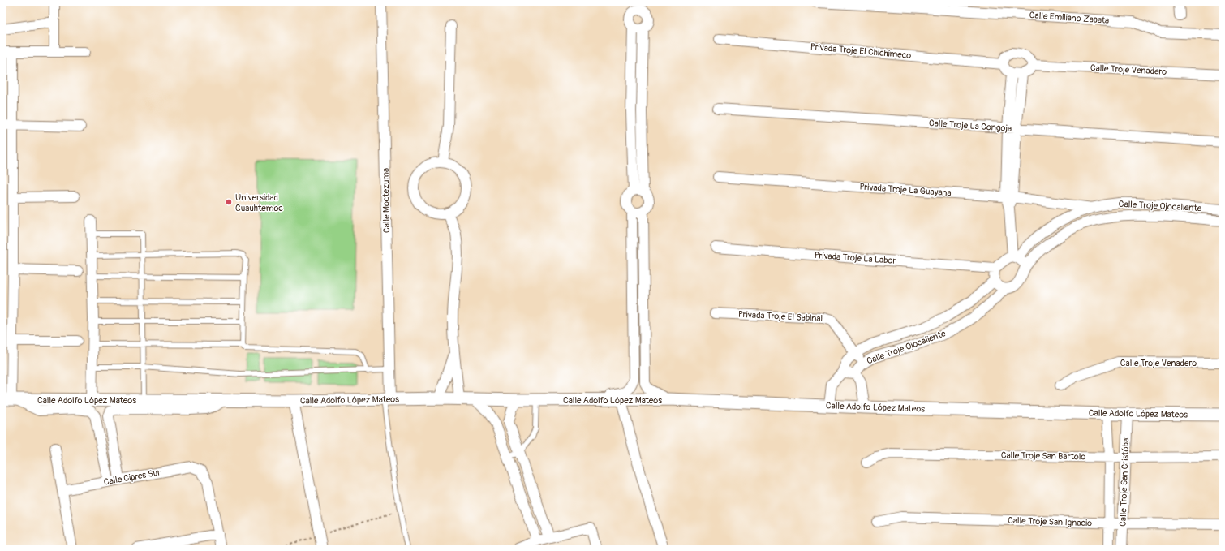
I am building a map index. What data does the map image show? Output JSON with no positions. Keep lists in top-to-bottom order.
{
  "streets": {
    "street": [
      "Calle Emiliano Zapata",
      "Privada Troje El Chichimeco",
      "Calle Troje Venadero",
      "Calle Troje La Congoja",
      "Privada Troje La Guayana",
      "Calle Moctezuma",
      "Calle Troje Ojocaliente",
      "Privada Troje La Labor",
      "Privada Troje El Sabinal",
      "Calle Adolfo López Mateos",
      "Calle Troje San Bartolo",
      "Calle Cipres Sur",
      "Calle Troje San Cristóbal",
      "Calle Troje San Ignacio"
    ]
  },
  "crossings": [
    ["Privada Troje El Chichimeco", "Calle Troje Venadero"],
    ["Privada Troje La Guayana", "Calle Troje Ojocaliente"],
    ["Calle Moctezuma", "Calle Adolfo López Mateos"],
    ["Calle Troje Ojocaliente", "Privada Troje La Labor"],
    ["Calle Troje Ojocaliente", "Privada Troje El Sabinal"],
    ["Calle Troje Ojocaliente", "Calle Adolfo López Mateos"],
    ["Calle Adolfo López Mateos", "Calle Troje San Cristóbal"],
    ["Calle Troje San Bartolo", "Calle Troje San Cristóbal"],
    ["Calle Troje San Cristóbal", "Calle Troje San Ignacio"]
  ],
  "places": ["Universidad Cuauhtemoc"]
}
